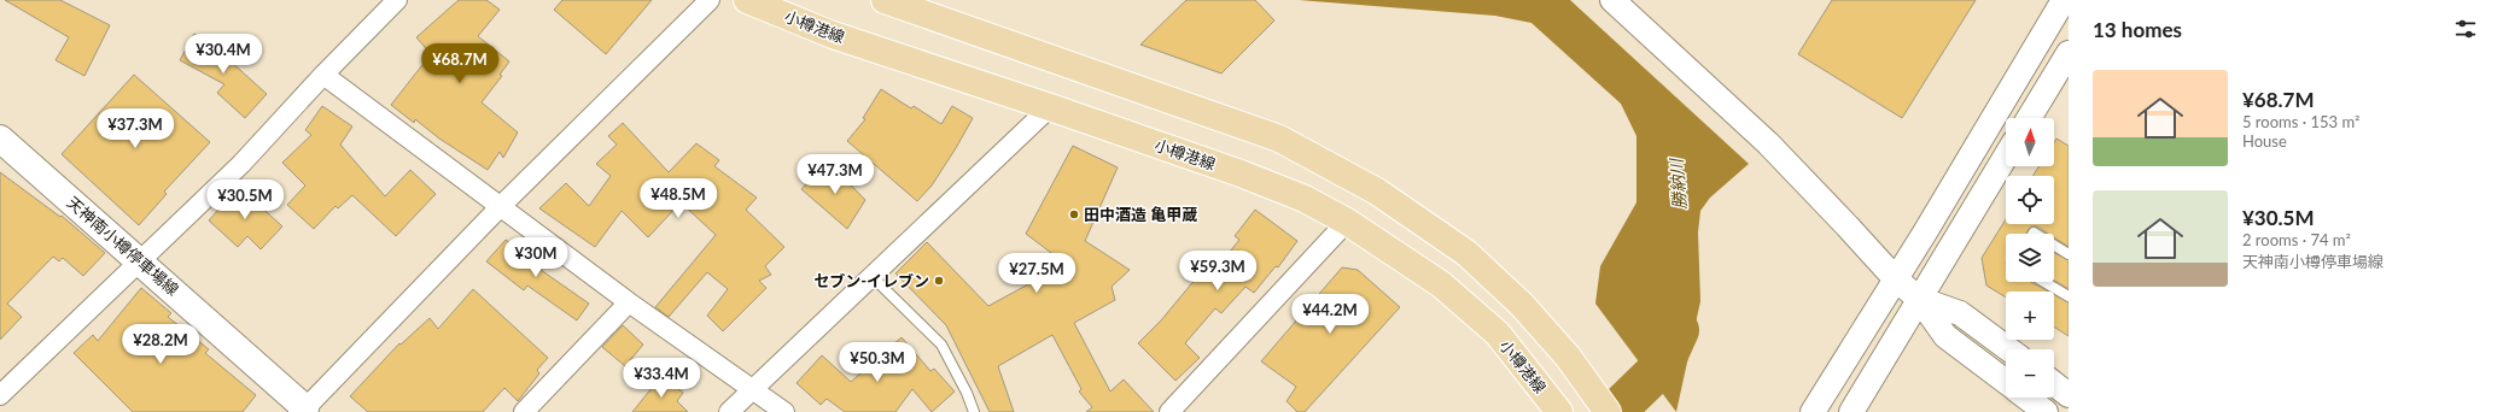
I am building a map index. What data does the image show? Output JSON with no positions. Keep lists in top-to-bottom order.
{
  "streets": {
    "main road": ["小樽港線", "天神南小樽停車場線"]
  },
  "water": ["勝納川"],
  "places": ["田中酒造 亀甲蔵", "セブン-イレブン"],
  "north": "top",
  "page": {
    "heading": "13 homes",
    "price": [
      "¥30.4M",
      "¥68.7M",
      "¥37.3M",
      "¥47.3M",
      "¥48.5M",
      "¥30.5M",
      "¥30M",
      "¥59.3M",
      "¥27.5M",
      "¥44.2M",
      "¥28.2M",
      "¥50.3M",
      "¥33.4M"
    ],
    "list": [
      {
        "name": "¥68.7M",
        "note": "5 rooms · 153 m² · House"
      },
      {
        "name": "¥30.5M",
        "note": "2 rooms · 74 m² · 天神南小樽停車場線"
      }
    ],
    "map_buttons": ["+", "−"]
  }
}
